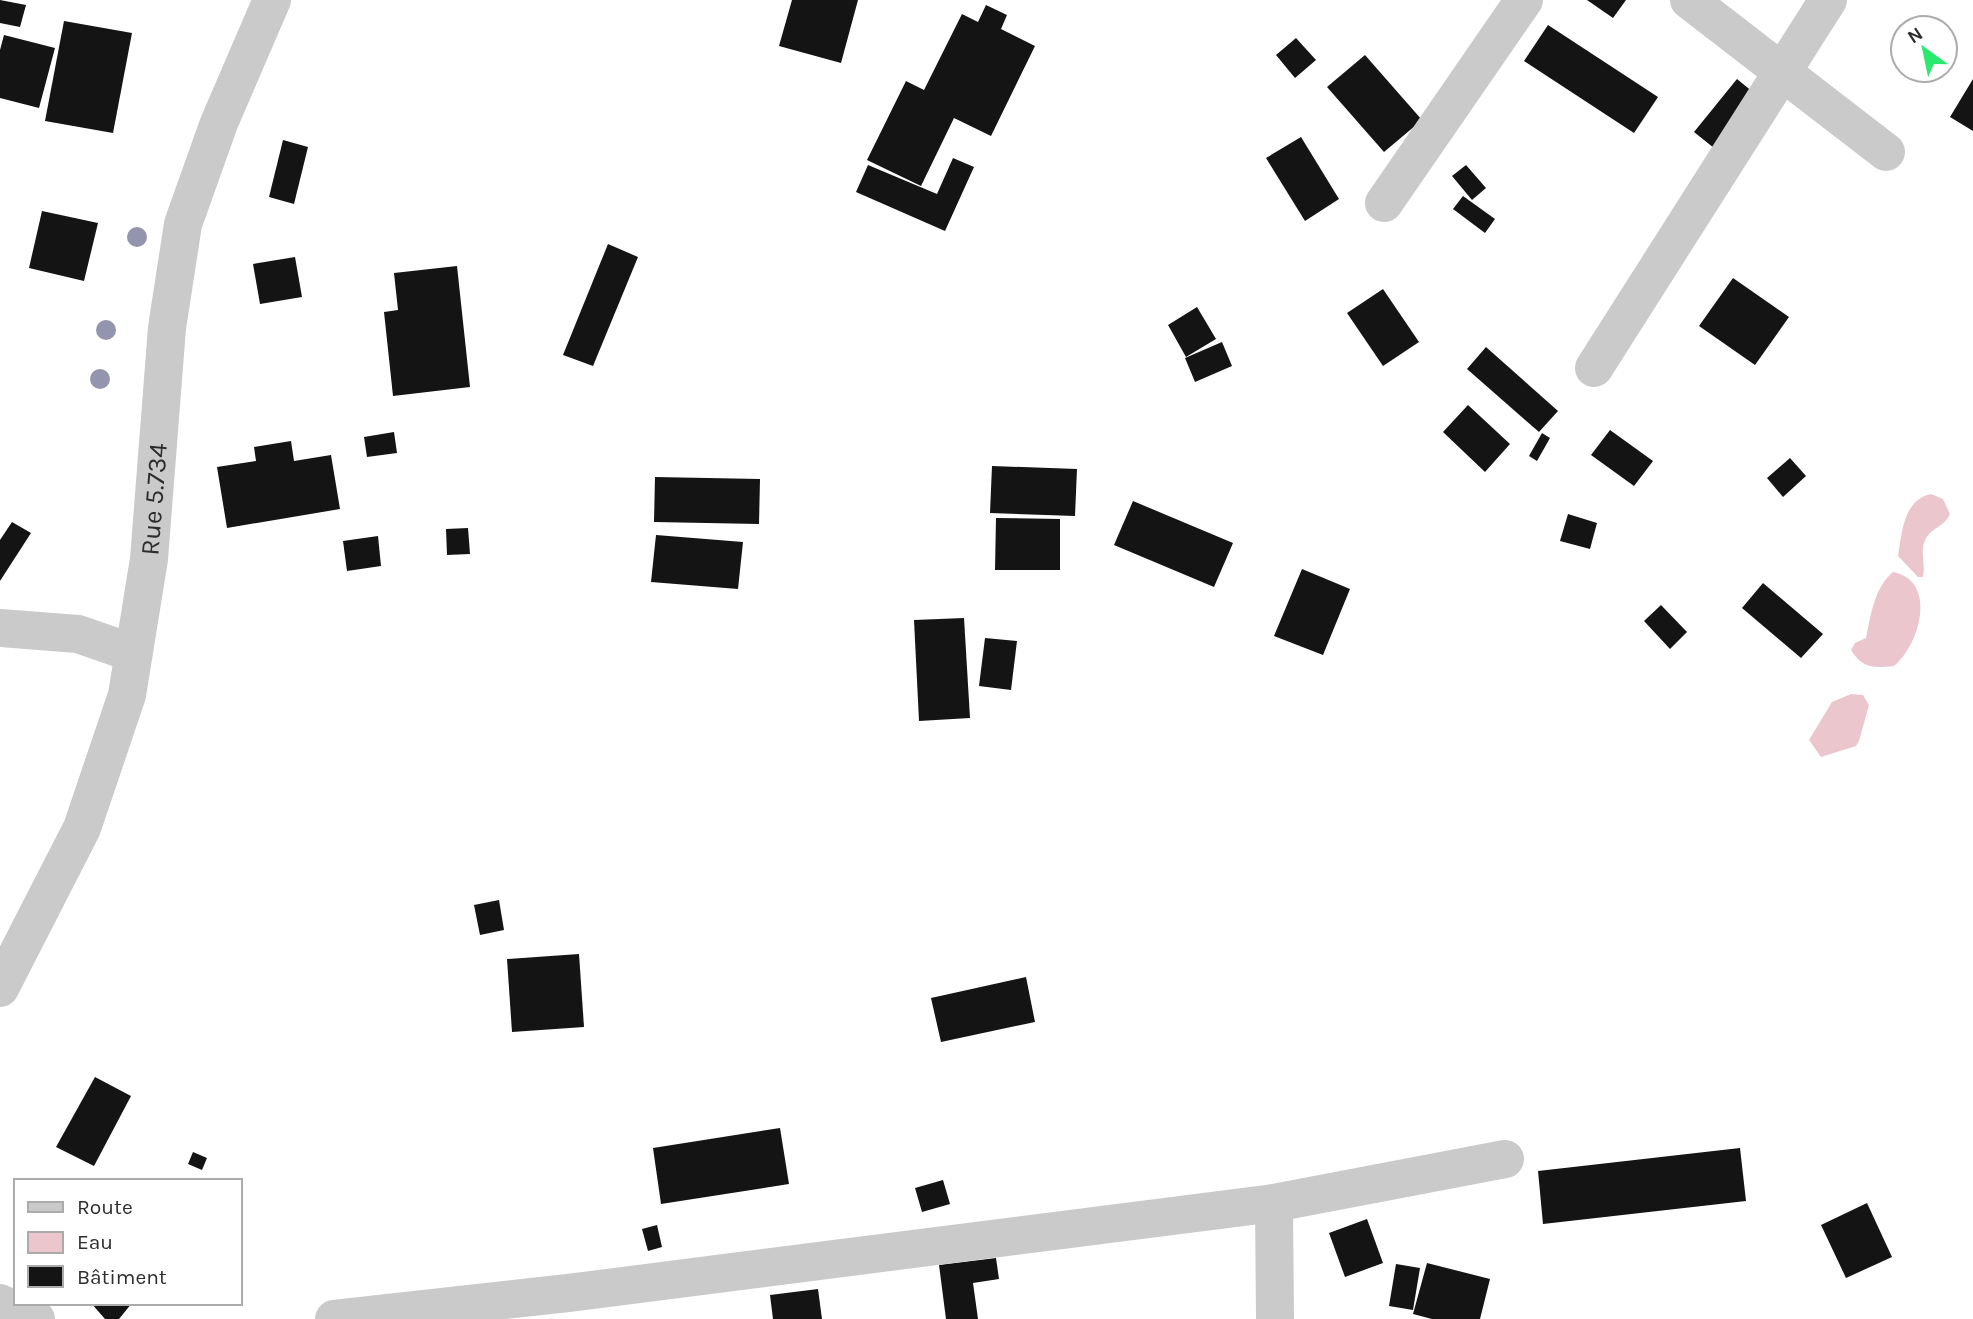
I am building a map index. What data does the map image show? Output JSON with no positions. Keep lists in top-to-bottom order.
{
  "streets": {
    "street": ["Rue 5.734"]
  },
  "legend": ["Route", "Eau", "Bâtiment"],
  "north": "top left"
}
